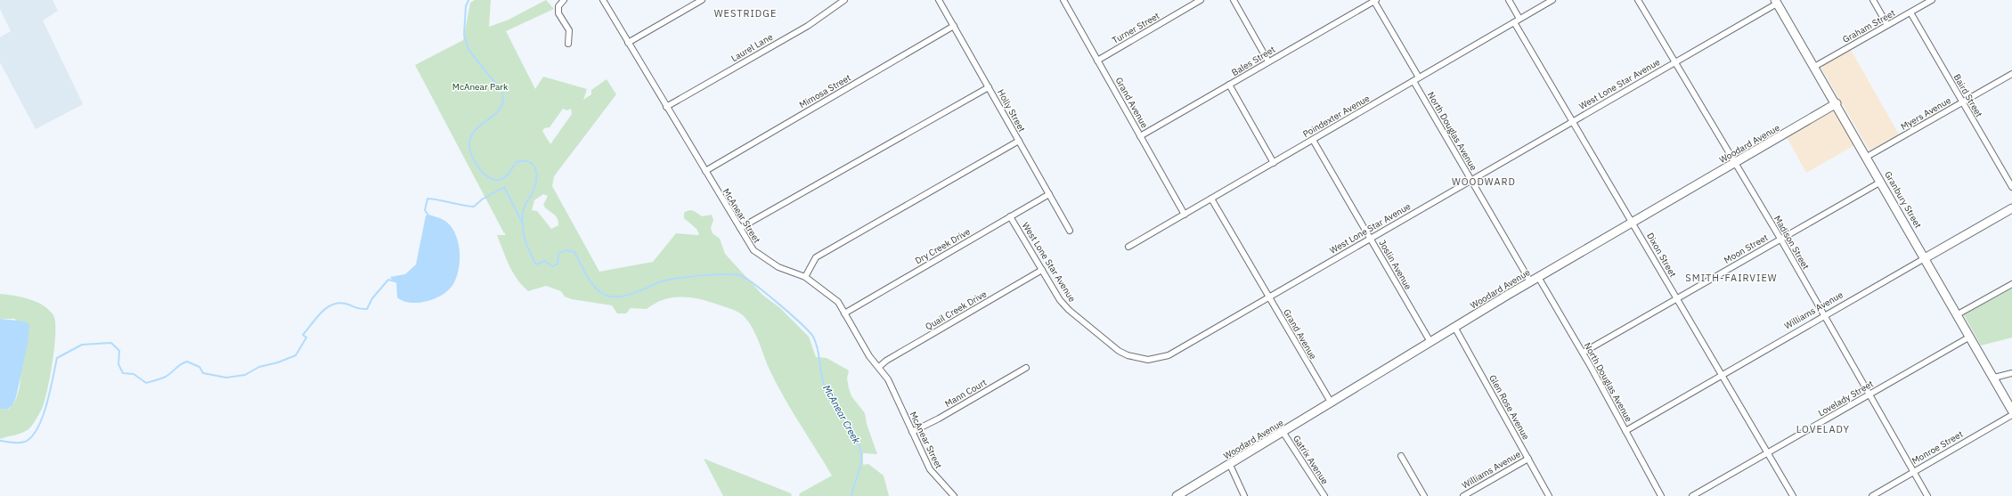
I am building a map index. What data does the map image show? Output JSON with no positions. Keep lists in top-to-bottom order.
{
  "streets": {
    "street": [
      "Graham Street",
      "Turner Street",
      "Laurel Lane",
      "Bales Street",
      "West Lone Star Avenue",
      "Mimosa Street",
      "Baird Street",
      "Grand Avenue",
      "Holly Street",
      "Myers Avenue",
      "Poindexter Avenue",
      "North Douglas Avenue",
      "Woodard Avenue",
      "Granbury Street",
      "McAnear Street",
      "Madison Street",
      "Dry Creek Drive",
      "Moon Street",
      "Dixon Street",
      "Joslin Avenue",
      "Quail Creek Drive",
      "Williams Avenue",
      "Mann Court",
      "Lovelady Street",
      "Glen Rose Avenue",
      "Monroe Street",
      "Gatrix Avenue"
    ]
  },
  "crossings": [
    ["Graham Street", "Baird Street"],
    ["Graham Street", "Granbury Street"],
    ["Turner Street", "Grand Avenue"],
    ["Laurel Lane", "McAnear Street"],
    ["Bales Street", "Grand Avenue"],
    ["West Lone Star Avenue", "Grand Avenue"],
    ["West Lone Star Avenue", "North Douglas Avenue"],
    ["West Lone Star Avenue", "Granbury Street"],
    ["West Lone Star Avenue", "Madison Street"],
    ["West Lone Star Avenue", "Dry Creek Drive"],
    ["West Lone Star Avenue", "Dixon Street"],
    ["West Lone Star Avenue", "Joslin Avenue"],
    ["West Lone Star Avenue", "Quail Creek Drive"],
    ["Mimosa Street", "Holly Street"],
    ["Mimosa Street", "McAnear Street"],
    ["Baird Street", "Myers Avenue"],
    ["Grand Avenue", "Poindexter Avenue"],
    ["Grand Avenue", "Woodard Avenue"],
    ["Holly Street", "Dry Creek Drive"],
    ["Myers Avenue", "Granbury Street"],
    ["Poindexter Avenue", "North Douglas Avenue"],
    ["Poindexter Avenue", "Dixon Street"],
    ["Poindexter Avenue", "Joslin Avenue"],
    ["North Douglas Avenue", "Woodard Avenue"],
    ["North Douglas Avenue", "Moon Street"],
    ["North Douglas Avenue", "Williams Avenue"],
    ["Woodard Avenue", "Granbury Street"],
    ["Woodard Avenue", "Madison Street"],
    ["Woodard Avenue", "Dixon Street"],
    ["Woodard Avenue", "Joslin Avenue"],
    ["Woodard Avenue", "Glen Rose Avenue"],
    ["Woodard Avenue", "Gatrix Avenue"],
    ["Granbury Street", "Moon Street"],
    ["Granbury Street", "Williams Avenue"],
    ["Granbury Street", "Lovelady Street"],
    ["McAnear Street", "Dry Creek Drive"],
    ["McAnear Street", "Quail Creek Drive"],
    ["McAnear Street", "Mann Court"],
    ["Madison Street", "Moon Street"],
    ["Madison Street", "Williams Avenue"],
    ["Madison Street", "Lovelady Street"],
    ["Madison Street", "Monroe Street"],
    ["Moon Street", "Dixon Street"],
    ["Dixon Street", "Williams Avenue"],
    ["Dixon Street", "Lovelady Street"],
    ["Williams Avenue", "Glen Rose Avenue"]
  ],
  "districts": [
    "WESTRIDGE",
    "WOODWARD",
    "SMITH-FAIRVIEW",
    "LOVELADY"
  ],
  "water": ["McAnear Creek"],
  "parks": ["McAnear Park"]
}
